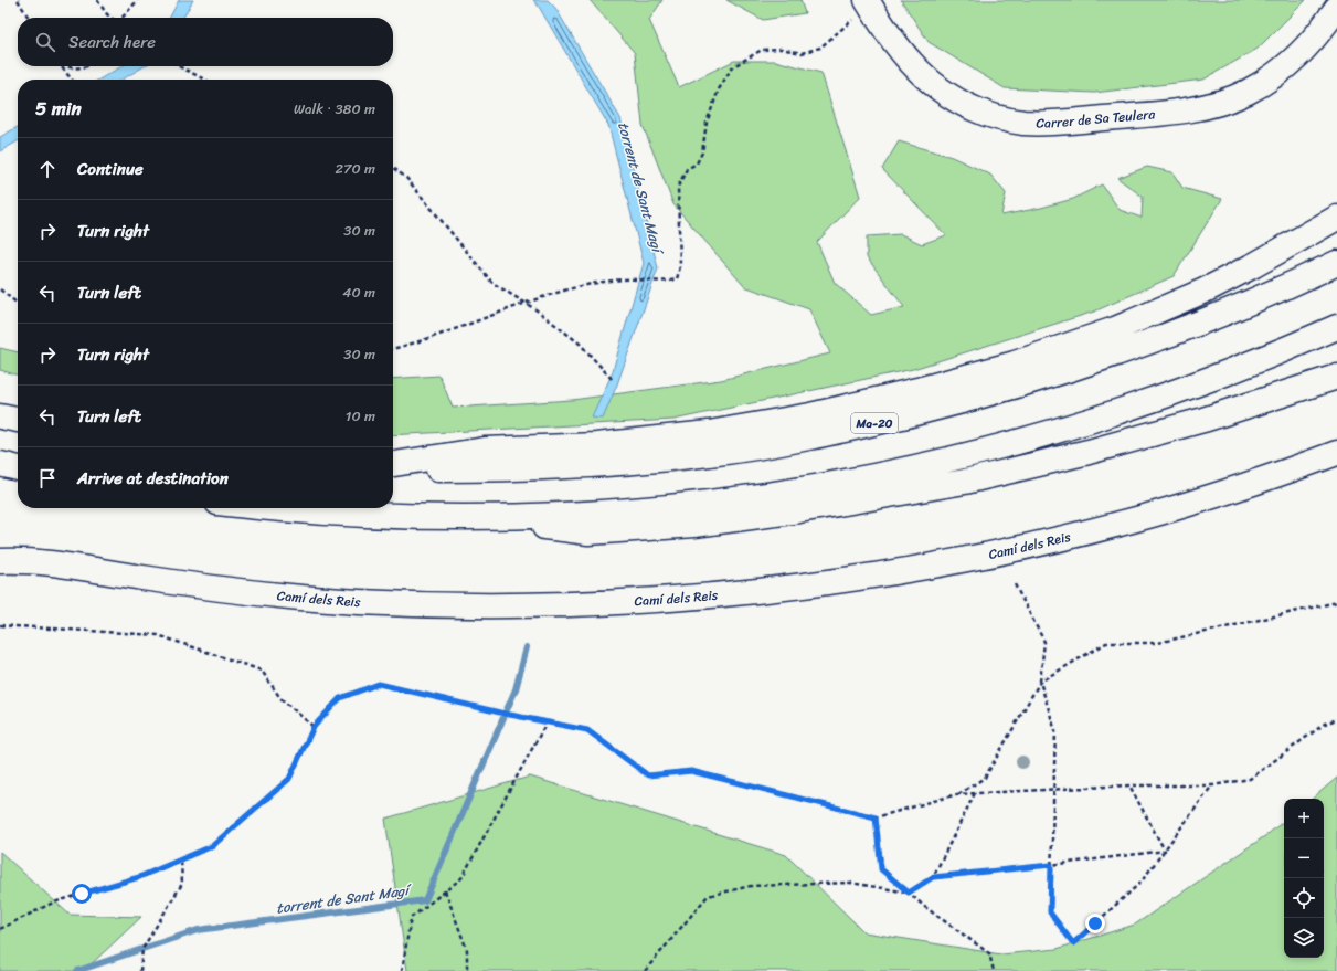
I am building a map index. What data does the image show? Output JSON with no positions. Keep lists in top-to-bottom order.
{
  "streets": {
    "main road": ["Carrer de Sa Teulera", "Ma-20", "Camí dels Reis"]
  },
  "water": ["torrent de Sant Magí"],
  "page": {
    "search": "Search here",
    "heading": ["5 min", "Walk · 380 m"],
    "list": [
      ["Continue", "270 m"],
      ["Turn right", "30 m"],
      ["Turn left", "40 m"],
      ["Turn right", "30 m"],
      ["Turn left", "10 m"],
      "Arrive at destination"
    ],
    "map_buttons": ["+", "−"]
  }
}
